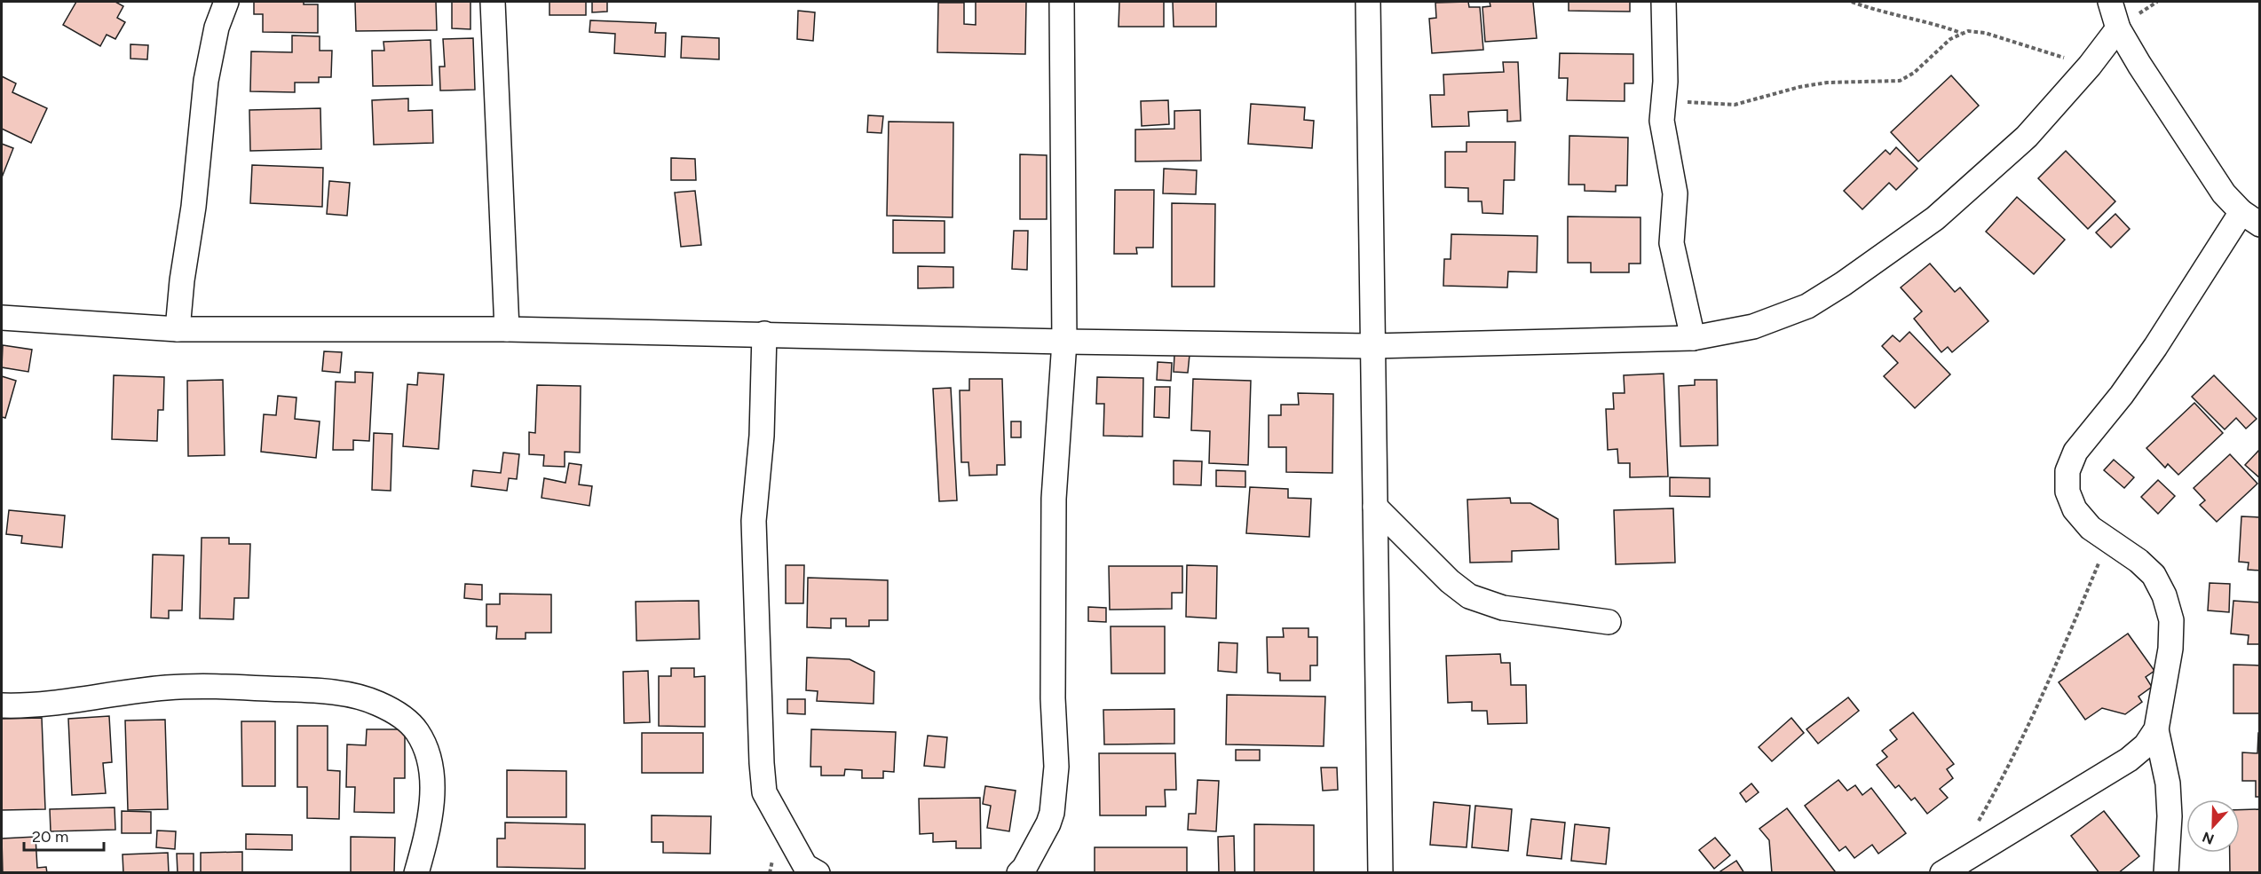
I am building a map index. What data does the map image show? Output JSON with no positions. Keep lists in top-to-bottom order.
{
  "scale_bar": "20 m",
  "north": "bottom"
}
